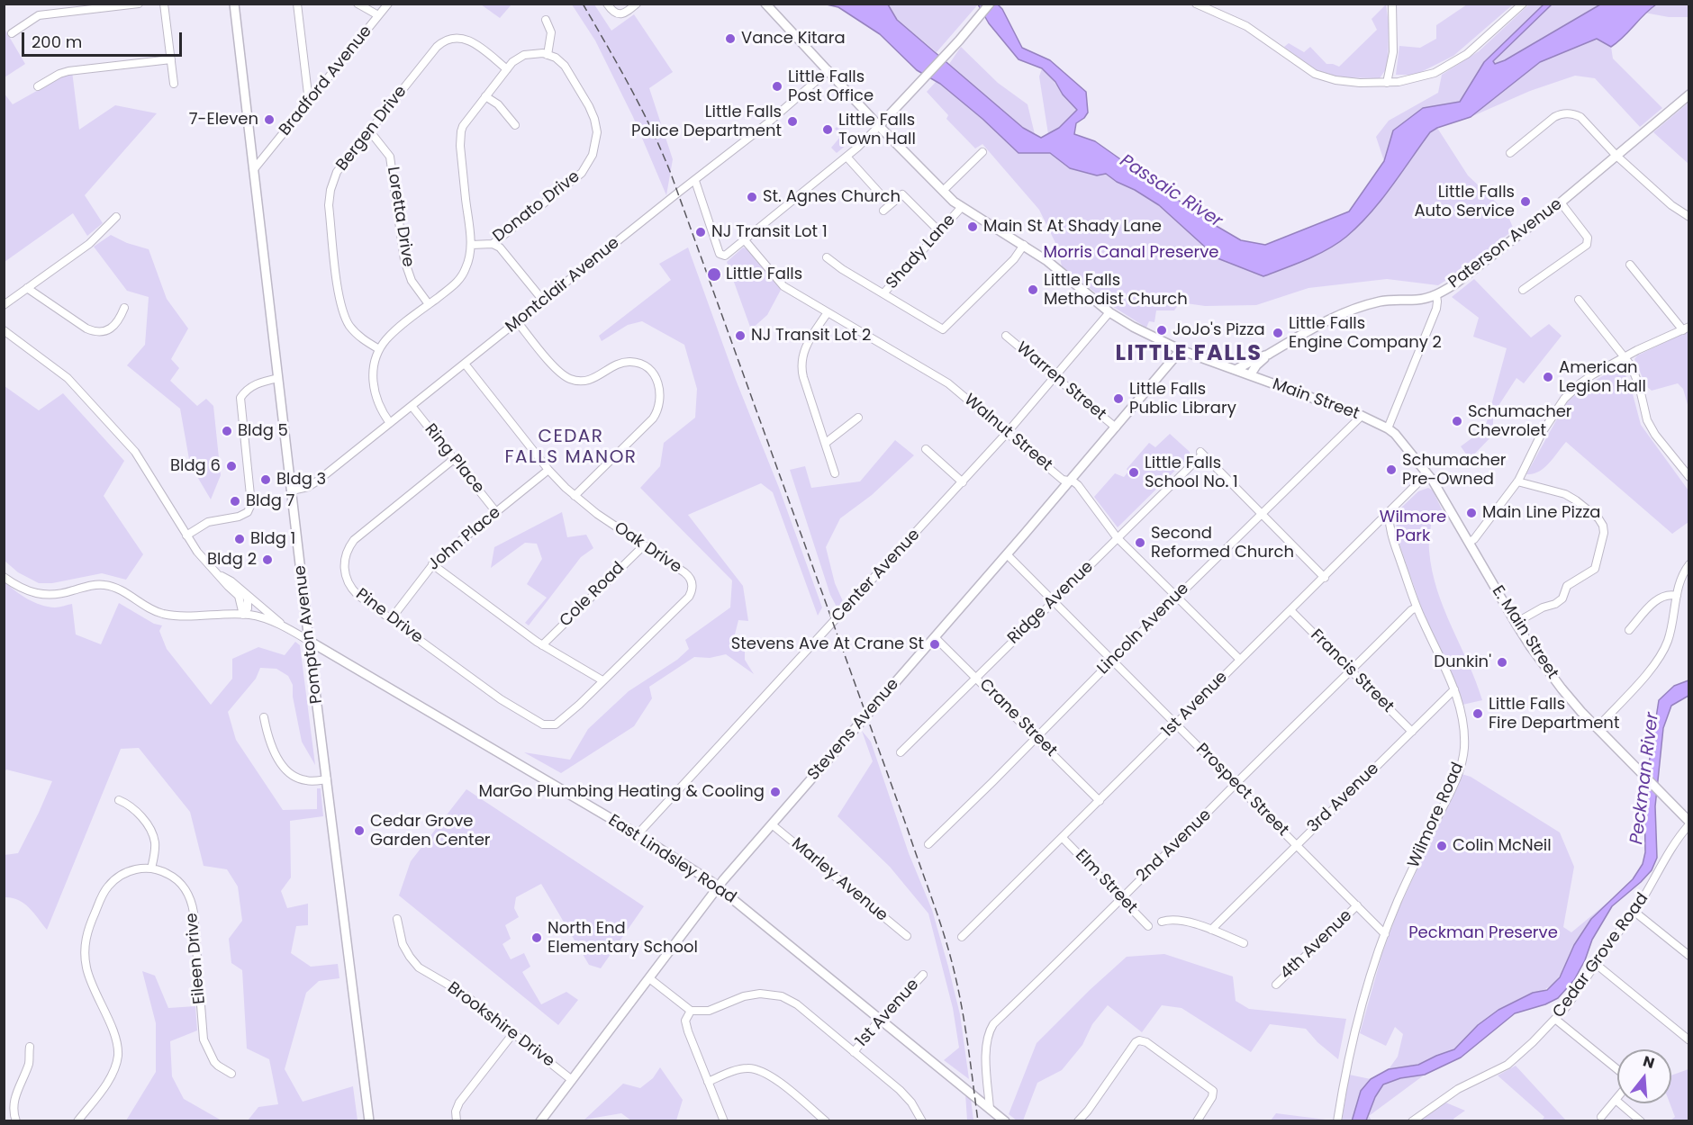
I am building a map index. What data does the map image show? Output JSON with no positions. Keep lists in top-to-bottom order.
{
  "streets": {
    "main road": [
      "Paterson Avenue",
      "Main Street",
      "E. Main Street",
      "Pompton Avenue",
      "Stevens Avenue",
      "East Lindsley Road"
    ],
    "street": [
      "Bradford Avenue",
      "Bergen Drive",
      "Donato Drive",
      "Loretta Drive",
      "Shady Lane",
      "Montclair Avenue",
      "Warren Street",
      "Walnut Street",
      "Ring Place",
      "John Place",
      "Oak Drive",
      "Center Avenue",
      "Cole Road",
      "Ridge Avenue",
      "Pine Drive",
      "Lincoln Avenue",
      "Francis Street",
      "1st Avenue",
      "Crane Street",
      "Prospect Street",
      "3rd Avenue",
      "Wilmore Road",
      "2nd Avenue",
      "Marley Avenue",
      "Elm Street",
      "4th Avenue",
      "Cedar Grove Road",
      "Eileen Drive",
      "Brookshire Drive"
    ]
  },
  "crossings": [
    ["Bradford Avenue", "Pompton Avenue"],
    ["Bergen Drive", "Donato Drive"],
    ["Bergen Drive", "Loretta Drive"],
    ["Donato Drive", "Loretta Drive"],
    ["Paterson Avenue", "Main Street"],
    ["Shady Lane", "Main Street"],
    ["Montclair Avenue", "Main Street"],
    ["Montclair Avenue", "Ring Place"],
    ["Montclair Avenue", "Oak Drive"],
    ["Montclair Avenue", "Pompton Avenue"],
    ["Warren Street", "Center Avenue"],
    ["Warren Street", "Stevens Avenue"],
    ["Main Street", "Center Avenue"],
    ["Main Street", "Lincoln Avenue"],
    ["Main Street", "E. Main Street"],
    ["Main Street", "1st Avenue"],
    ["Main Street", "Stevens Avenue"],
    ["Walnut Street", "Center Avenue"],
    ["Walnut Street", "Ridge Avenue"],
    ["Walnut Street", "Lincoln Avenue"],
    ["Walnut Street", "1st Avenue"],
    ["Walnut Street", "Stevens Avenue"],
    ["Ring Place", "John Place"],
    ["Ring Place", "Pine Drive"],
    ["John Place", "Oak Drive"],
    ["John Place", "Pine Drive"],
    ["Oak Drive", "Cole Road"],
    ["Oak Drive", "Pine Drive"],
    ["Center Avenue", "East Lindsley Road"],
    ["Ridge Avenue", "Lincoln Avenue"],
    ["Ridge Avenue", "Crane Street"],
    ["Ridge Avenue", "Prospect Street"],
    ["Lincoln Avenue", "Crane Street"],
    ["Lincoln Avenue", "Prospect Street"],
    ["E. Main Street", "1st Avenue"],
    ["E. Main Street", "Cedar Grove Road"],
    ["Pompton Avenue", "East Lindsley Road"],
    ["Francis Street", "1st Avenue"],
    ["Francis Street", "3rd Avenue"],
    ["Francis Street", "2nd Avenue"],
    ["1st Avenue", "Crane Street"],
    ["1st Avenue", "Prospect Street"],
    ["1st Avenue", "Wilmore Road"],
    ["1st Avenue", "East Lindsley Road"],
    ["1st Avenue", "Elm Street"],
    ["Crane Street", "Stevens Avenue"],
    ["Stevens Avenue", "Prospect Street"],
    ["Stevens Avenue", "East Lindsley Road"],
    ["Stevens Avenue", "Marley Avenue"],
    ["Stevens Avenue", "Brookshire Drive"],
    ["Prospect Street", "3rd Avenue"],
    ["Prospect Street", "Wilmore Road"],
    ["Prospect Street", "2nd Avenue"],
    ["Prospect Street", "4th Avenue"],
    ["3rd Avenue", "Wilmore Road"],
    ["Wilmore Road", "2nd Avenue"],
    ["2nd Avenue", "East Lindsley Road"],
    ["2nd Avenue", "Elm Street"]
  ],
  "districts": ["LITTLE FALLS", "CEDAR FALLS MANOR"],
  "water": ["Passaic River", "Peckman River"],
  "parks": ["Morris Canal Preserve", "Wilmore Park", "Peckman Preserve"],
  "places": [
    "Vance Kitara",
    "Little Falls Post Office",
    "7-Eleven",
    "Little Falls Police Department",
    "Little Falls Town Hall",
    "St. Agnes Church",
    "Little Falls Auto Service",
    "Main St At Shady Lane",
    "NJ Transit Lot 1",
    "Little Falls",
    "Little Falls Methodist Church",
    "JoJo's Pizza",
    "Little Falls Engine Company 2",
    "NJ Transit Lot 2",
    "American Legion Hall",
    "Little Falls Public Library",
    "Schumacher Chevrolet",
    "Bldg 5",
    "Bldg 6",
    "Schumacher Pre-Owned",
    "Little Falls School No. 1",
    "Bldg 3",
    "Bldg 7",
    "Main Line Pizza",
    "Bldg 1",
    "Second Reformed Church",
    "Bldg 2",
    "Stevens Ave At Crane St",
    "Dunkin'",
    "Little Falls Fire Department",
    "MarGo Plumbing Heating & Cooling",
    "Cedar Grove Garden Center",
    "Colin McNeil",
    "North End Elementary School"
  ],
  "scale_bar": "200 m",
  "north": "top"
}
